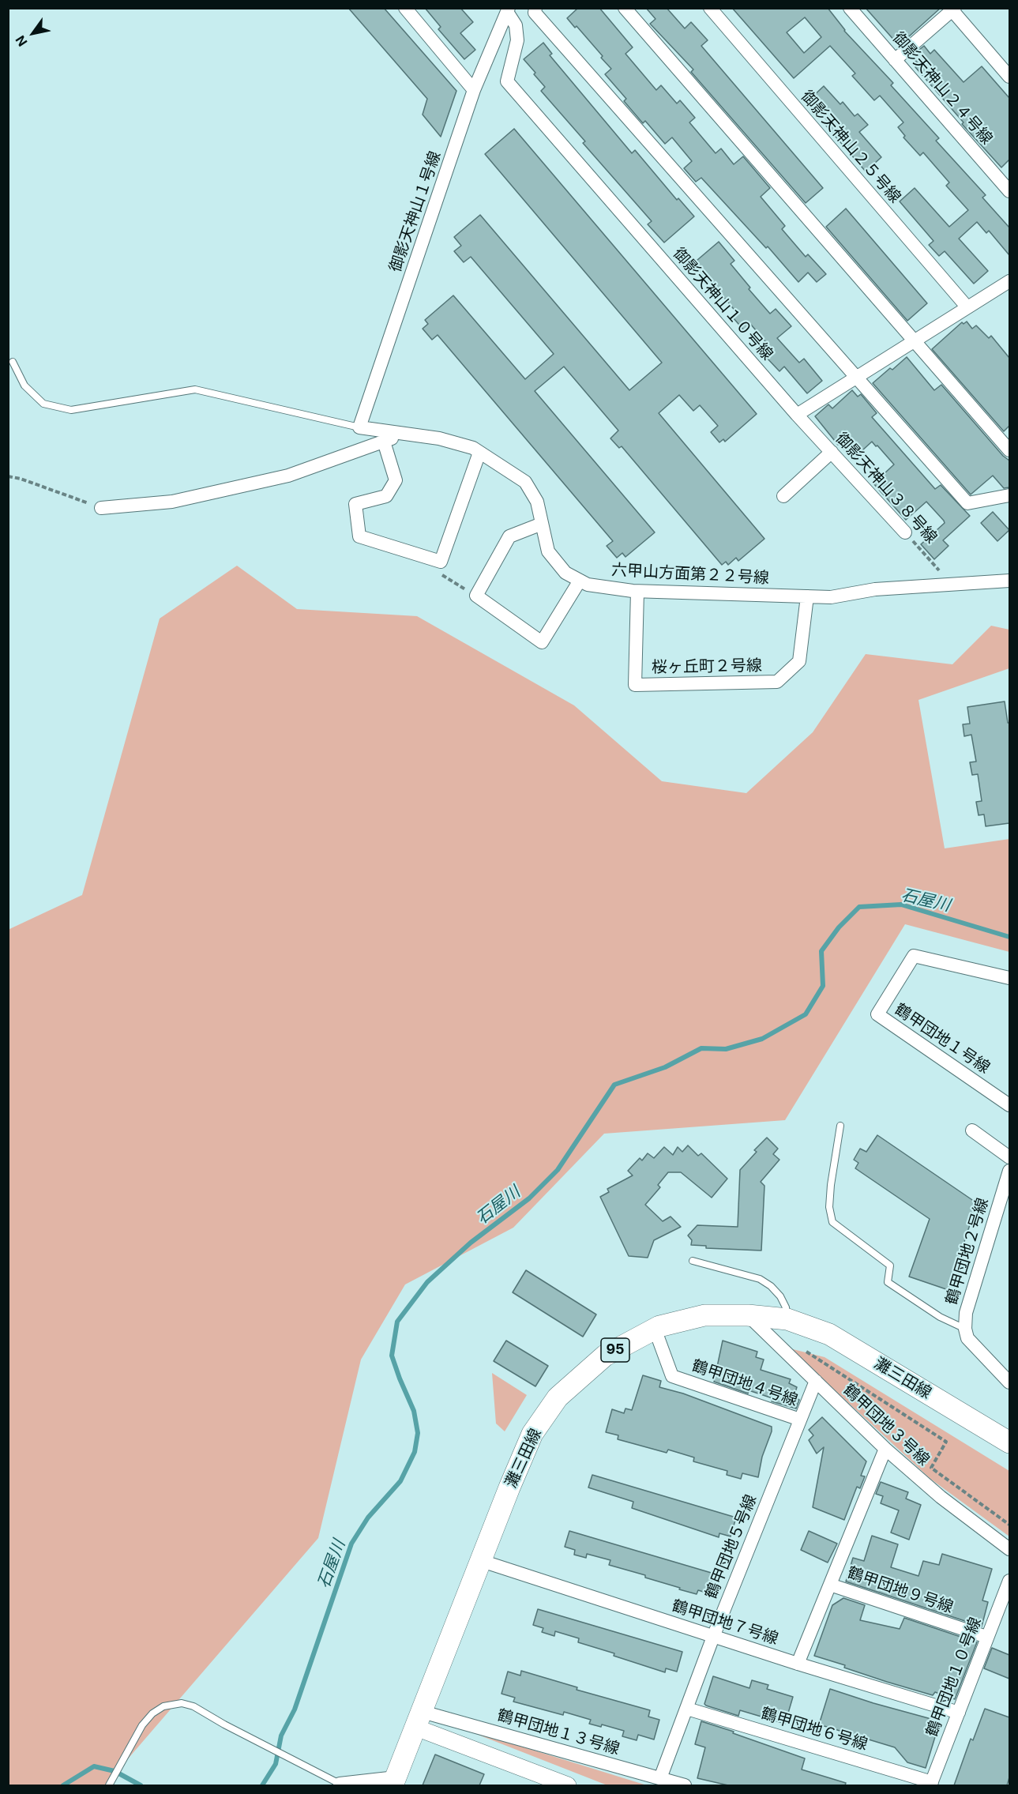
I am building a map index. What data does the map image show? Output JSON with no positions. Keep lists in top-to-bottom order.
{
  "streets": {
    "main road": ["95", "灘三田線"],
    "street": [
      "御影天神山２４号線",
      "御影天神山２５号線",
      "御影天神山１号線",
      "御影天神山１０号線",
      "御影天神山３８号線",
      "六甲山方面第２２号線",
      "桜ヶ丘町２号線",
      "鶴甲団地１号線",
      "鶴甲団地２号線",
      "鶴甲団地４号線",
      "鶴甲団地３号線",
      "鶴甲団地５号線",
      "鶴甲団地９号線",
      "鶴甲団地７号線",
      "鶴甲団地１０号線",
      "鶴甲団地６号線",
      "鶴甲団地１３号線"
    ]
  },
  "crossings": [
    ["御影天神山１号線", "御影天神山１０号線"],
    ["御影天神山１号線", "六甲山方面第２２号線"],
    ["御影天神山１０号線", "御影天神山３８号線"],
    ["御影天神山３８号線", "六甲山方面第２２号線"],
    ["六甲山方面第２２号線", "桜ヶ丘町２号線"],
    ["灘三田線", "鶴甲団地４号線"],
    ["灘三田線", "鶴甲団地３号線"],
    ["灘三田線", "鶴甲団地７号線"],
    ["灘三田線", "鶴甲団地１３号線"],
    ["鶴甲団地４号線", "鶴甲団地５号線"],
    ["鶴甲団地３号線", "鶴甲団地５号線"],
    ["鶴甲団地５号線", "鶴甲団地７号線"],
    ["鶴甲団地５号線", "鶴甲団地６号線"],
    ["鶴甲団地５号線", "鶴甲団地１３号線"],
    ["鶴甲団地９号線", "鶴甲団地１０号線"],
    ["鶴甲団地７号線", "鶴甲団地１０号線"],
    ["鶴甲団地１０号線", "鶴甲団地６号線"]
  ],
  "water": ["石屋川"],
  "north": "bottom left"
}
